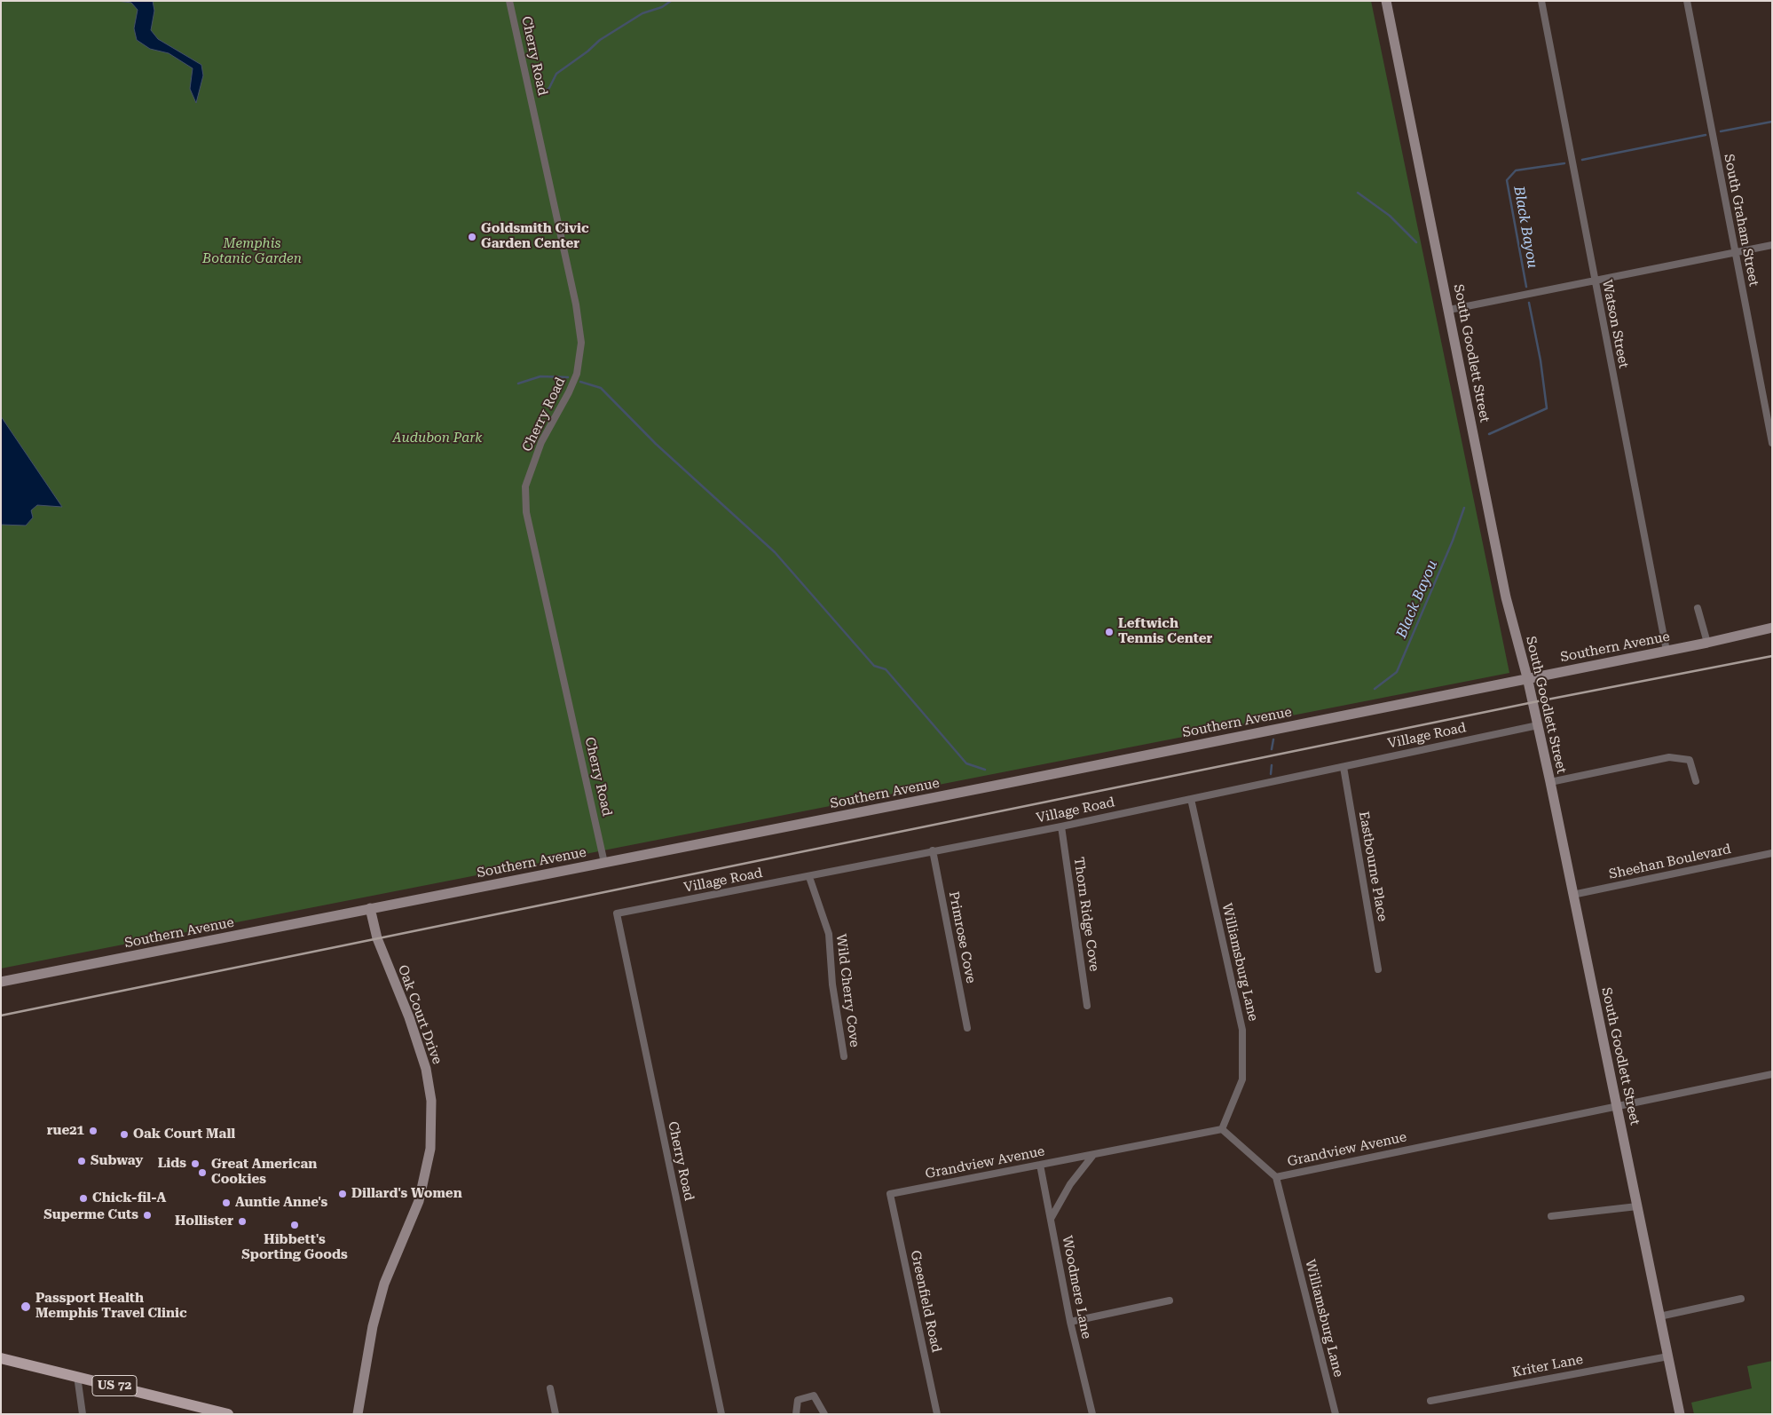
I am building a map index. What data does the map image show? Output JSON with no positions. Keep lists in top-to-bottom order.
{
  "streets": {
    "main road": ["US 72"],
    "street": [
      "Cherry Road",
      "South Graham Street",
      "Watson Street",
      "South Goodlett Street",
      "Southern Avenue",
      "Village Road",
      "Sheehan Boulevard",
      "Eastbourne Place",
      "Thorn Ridge Cove",
      "Primrose Cove",
      "Williamsburg Lane",
      "Wild Cherry Cove",
      "Oak Court Drive",
      "Grandview Avenue",
      "Woodmere Lane",
      "Greenfield Road",
      "Kriter Lane"
    ]
  },
  "crossings": [
    ["Cherry Road", "Southern Avenue"],
    ["Cherry Road", "Village Road"],
    ["Watson Street", "Southern Avenue"],
    ["South Goodlett Street", "Southern Avenue"],
    ["South Goodlett Street", "Village Road"],
    ["South Goodlett Street", "Sheehan Boulevard"],
    ["South Goodlett Street", "Grandview Avenue"],
    ["South Goodlett Street", "Kriter Lane"],
    ["Southern Avenue", "Oak Court Drive"],
    ["Village Road", "Eastbourne Place"],
    ["Village Road", "Thorn Ridge Cove"],
    ["Village Road", "Primrose Cove"],
    ["Village Road", "Williamsburg Lane"],
    ["Village Road", "Wild Cherry Cove"],
    ["Williamsburg Lane", "Grandview Avenue"],
    ["Grandview Avenue", "Woodmere Lane"],
    ["Grandview Avenue", "Greenfield Road"]
  ],
  "water": ["Black Bayou"],
  "parks": ["Memphis Botanic Garden", "Audubon Park"],
  "places": [
    "Goldsmith Civic Garden Center",
    "Leftwich Tennis Center",
    "rue21",
    "Oak Court Mall",
    "Subway",
    "Lids",
    "Great American Cookies",
    "Dillard's Women",
    "Chick-fil-A",
    "Auntie Anne's",
    "Superme Cuts",
    "Hollister",
    "Hibbett's Sporting Goods",
    "Passport Health Memphis Travel Clinic"
  ]
}
